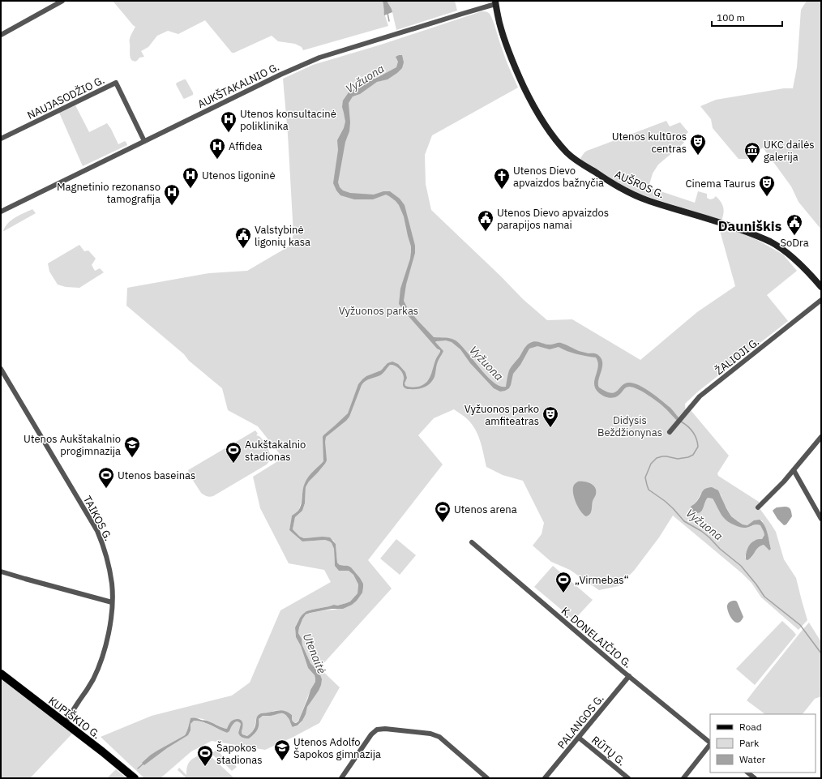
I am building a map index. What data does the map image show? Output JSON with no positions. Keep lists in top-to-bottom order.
{
  "streets": {
    "main road": ["KUPIŠKIO G."],
    "street": [
      "AUKŠTAKALNIO G.",
      "NAUJASODŽIO G.",
      "AUŠROS G.",
      "ŽALIOJI G.",
      "TAIKOS G.",
      "K. DONELAIČIO G.",
      "PALANGOS G.",
      "RŪTŲ G."
    ]
  },
  "crossings": [
    ["AUKŠTAKALNIO G.", "NAUJASODŽIO G."],
    ["AUKŠTAKALNIO G.", "AUŠROS G."],
    ["TAIKOS G.", "KUPIŠKIO G."],
    ["K. DONELAIČIO G.", "PALANGOS G."],
    ["PALANGOS G.", "RŪTŲ G."]
  ],
  "districts": ["Dauniškis"],
  "water": ["Vyžuona", "Utenaitė"],
  "parks": ["Vyžuonos parkas", "Didysis Beždžionynas"],
  "places": {
    "hospital": [
      "Utenos konsultacinė poliklinika",
      "Affidea",
      "Utenos ligoninė",
      "Magnetinio rezonanso tamografija"
    ],
    "theatre": ["Utenos kultūros centras", "Cinema Taurus", "Vyžuonos parko amfiteatras"],
    "museum": ["UKC dailės galerija"],
    "church": ["Utenos Dievo apvaizdos bažnyčia"],
    "public building": ["Utenos Dievo apvaizdos parapijos namai", "SoDra", "Valstybinė ligonių kasa"],
    "school or university": ["Utenos Aukštakalnio progimnazija", "Utenos Adolfo Šapokos gimnazija"],
    "sports": [
      "Aukštakalnio stadionas",
      "Utenos baseinas",
      "Utenos arena",
      "„Virmebas“",
      "Šapokos stadionas"
    ]
  },
  "legend": ["Road", "Park", "Water"],
  "scale_bar": "100 m"
}
